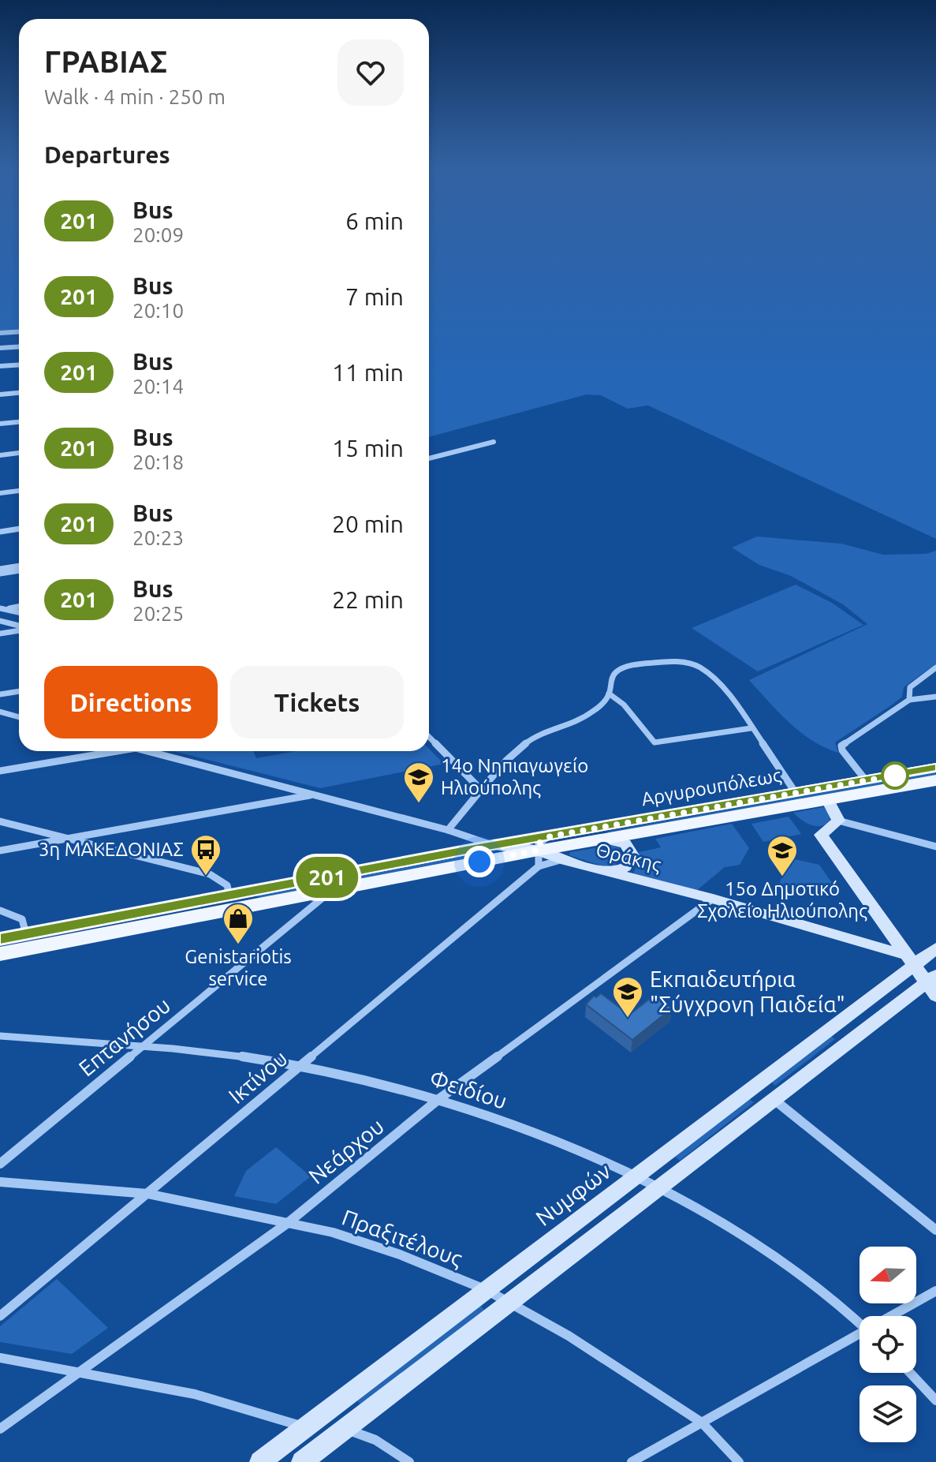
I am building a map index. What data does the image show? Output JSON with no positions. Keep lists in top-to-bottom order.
{
  "streets": {
    "main road": ["Αργυρουπόλεως"],
    "street": [
      "Θράκης",
      "Επτανήσου",
      "Ικτίνου",
      "Φειδίου",
      "Νεάρχου",
      "Νυμφών",
      "Πραξιτέλους"
    ]
  },
  "crossings": [
    ["Αργυρουπόλεως", "Θράκης"],
    ["Αργυρουπόλεως", "Επτανήσου"],
    ["Αργυρουπόλεως", "Ικτίνου"],
    ["Θράκης", "Ικτίνου"],
    ["Θράκης", "Νεάρχου"],
    ["Θράκης", "Νυμφών"],
    ["Επτανήσου", "Φειδίου"],
    ["Ικτίνου", "Φειδίου"],
    ["Ικτίνου", "Πραξιτέλους"],
    ["Φειδίου", "Νεάρχου"],
    ["Φειδίου", "Νυμφών"],
    ["Νεάρχου", "Πραξιτέλους"],
    ["Νυμφών", "Πραξιτέλους"]
  ],
  "places": {
    "school or university": ["14ο Νηπιαγωγείο Ηλιούπολης", "15ο Δημοτικό Σχολείο Ηλιούπολης", "Εκπαιδευτήρια \"Σύγχρονη Παιδεία\""],
    "bus stop": ["3η ΜΑΚΕΔΟΝΙΑΣ"],
    "shop": ["Genistariotis service"]
  },
  "lines": ["bus line 201"],
  "north": "left",
  "page": {
    "on_map": "201",
    "heading": [
      ["ΓΡΑΒΙΑΣ", "Walk · 4 min · 250 m"],
      "Departures"
    ],
    "list": [
      {
        "mark": "201",
        "name": "Bus",
        "note": "20:09",
        "value": "6 min"
      },
      {
        "mark": "201",
        "name": "Bus",
        "note": "20:10",
        "value": "7 min"
      },
      {
        "mark": "201",
        "name": "Bus",
        "note": "20:14",
        "value": "11 min"
      },
      {
        "mark": "201",
        "name": "Bus",
        "note": "20:18",
        "value": "15 min"
      },
      {
        "mark": "201",
        "name": "Bus",
        "note": "20:23",
        "value": "20 min"
      },
      {
        "mark": "201",
        "name": "Bus",
        "note": "20:25",
        "value": "22 min"
      }
    ],
    "buttons": ["Directions", "Tickets"]
  }
}
